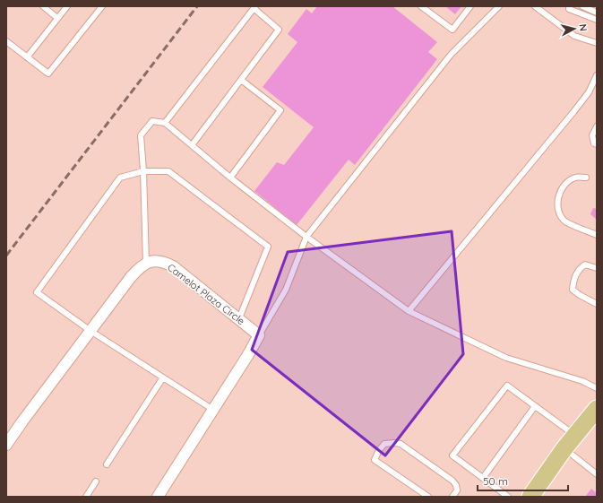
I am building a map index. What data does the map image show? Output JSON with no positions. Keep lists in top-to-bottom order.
{
  "streets": {
    "street": ["Camelot Plaza Circle"]
  },
  "scale_bar": "50 m",
  "north": "right"
}
